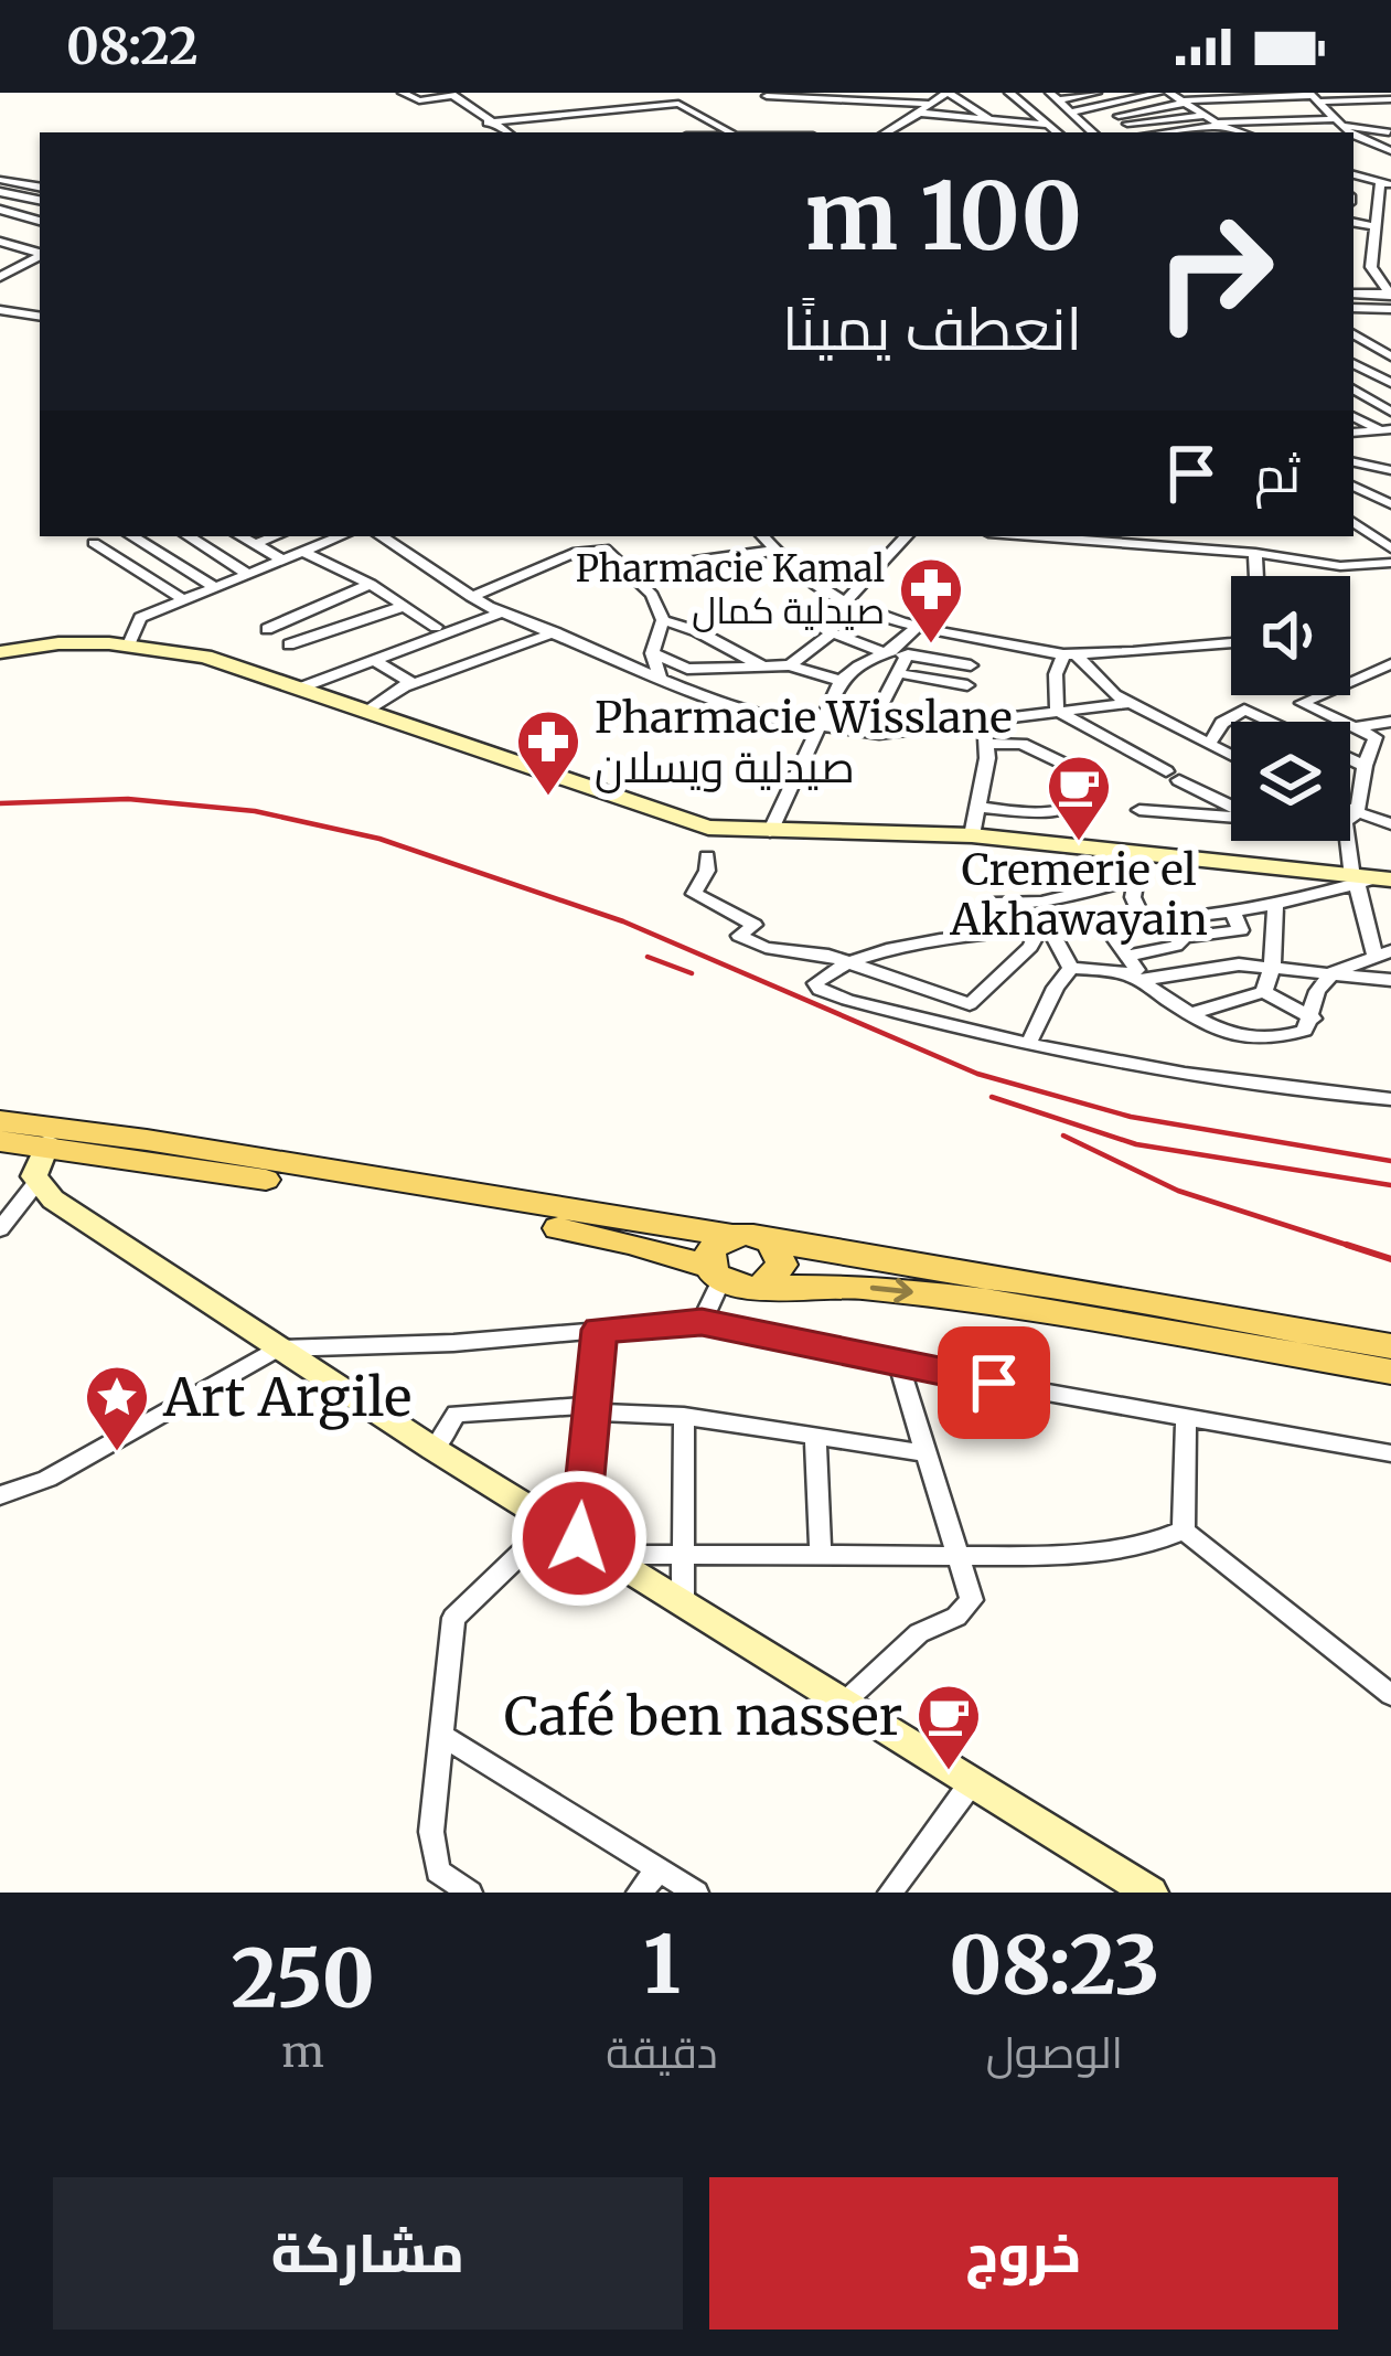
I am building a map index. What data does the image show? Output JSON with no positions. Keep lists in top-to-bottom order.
{
  "places": {
    "pharmacy": ["Pharmacie Kamal صيدلية كمال", "Pharmacie Wisslane صيدلية ويسلان"],
    "cafe": ["Cremerie el Akhawayain", "Café ben nasser"],
    "place": ["Art Argile"]
  },
  "page": {
    "status": "08:22",
    "turn": ["100 m", "انعطف يمينًا"],
    "then": "ثم",
    "eta": [
      "08:23",
      "الوصول",
      "1",
      "دقيقة",
      "250",
      "m"
    ],
    "buttons": ["خروج", "مشاركة"]
  }
}
